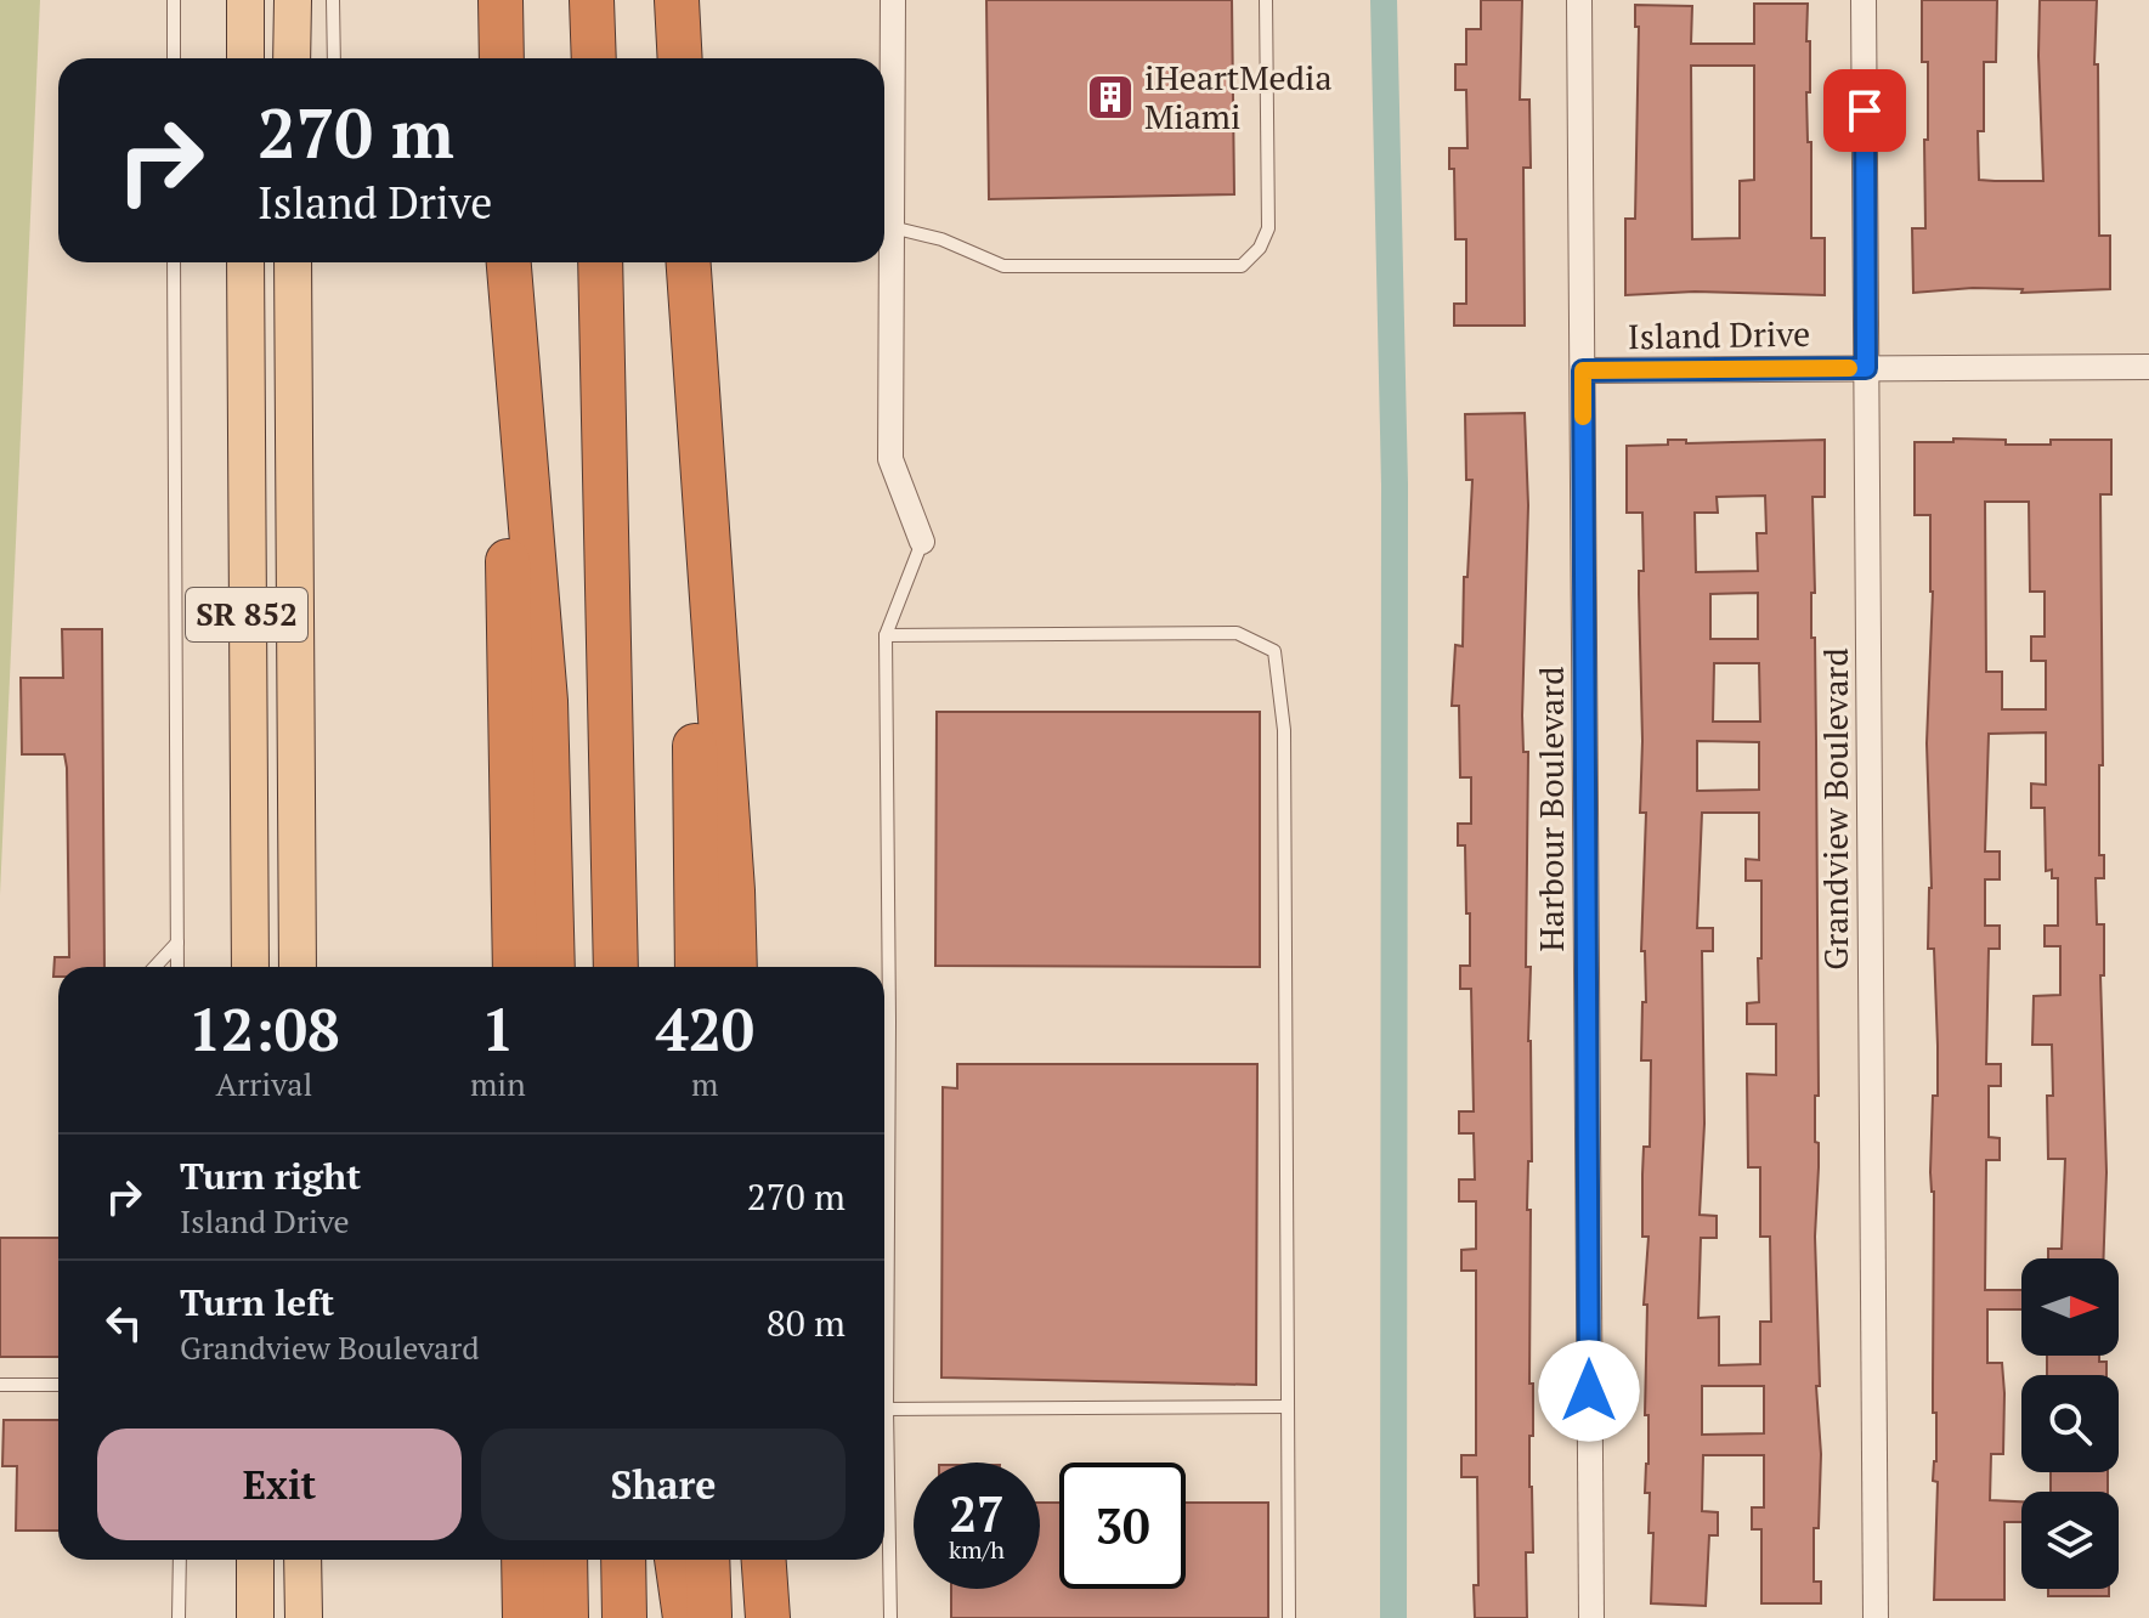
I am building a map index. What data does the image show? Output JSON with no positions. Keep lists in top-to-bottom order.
{
  "streets": {
    "main road": ["SR 852"],
    "street": ["Island Drive", "Harbour Boulevard", "Grandview Boulevard"]
  },
  "crossings": [
    ["Island Drive", "Harbour Boulevard"],
    ["Island Drive", "Grandview Boulevard"]
  ],
  "places": {
    "building": ["iHeartMedia Miami"]
  },
  "north": "right",
  "page": {
    "turn": ["270 m", "Island Drive"],
    "eta": [
      "12:08",
      "Arrival",
      "1",
      "min",
      "420",
      "m"
    ],
    "list": [
      {
        "name": "Turn right",
        "note": "Island Drive",
        "value": "270 m"
      },
      {
        "name": "Turn left",
        "note": "Grandview Boulevard",
        "value": "80 m"
      }
    ],
    "buttons": ["Exit", "Share"],
    "speed": "27 km/h",
    "limit": "30"
  }
}
